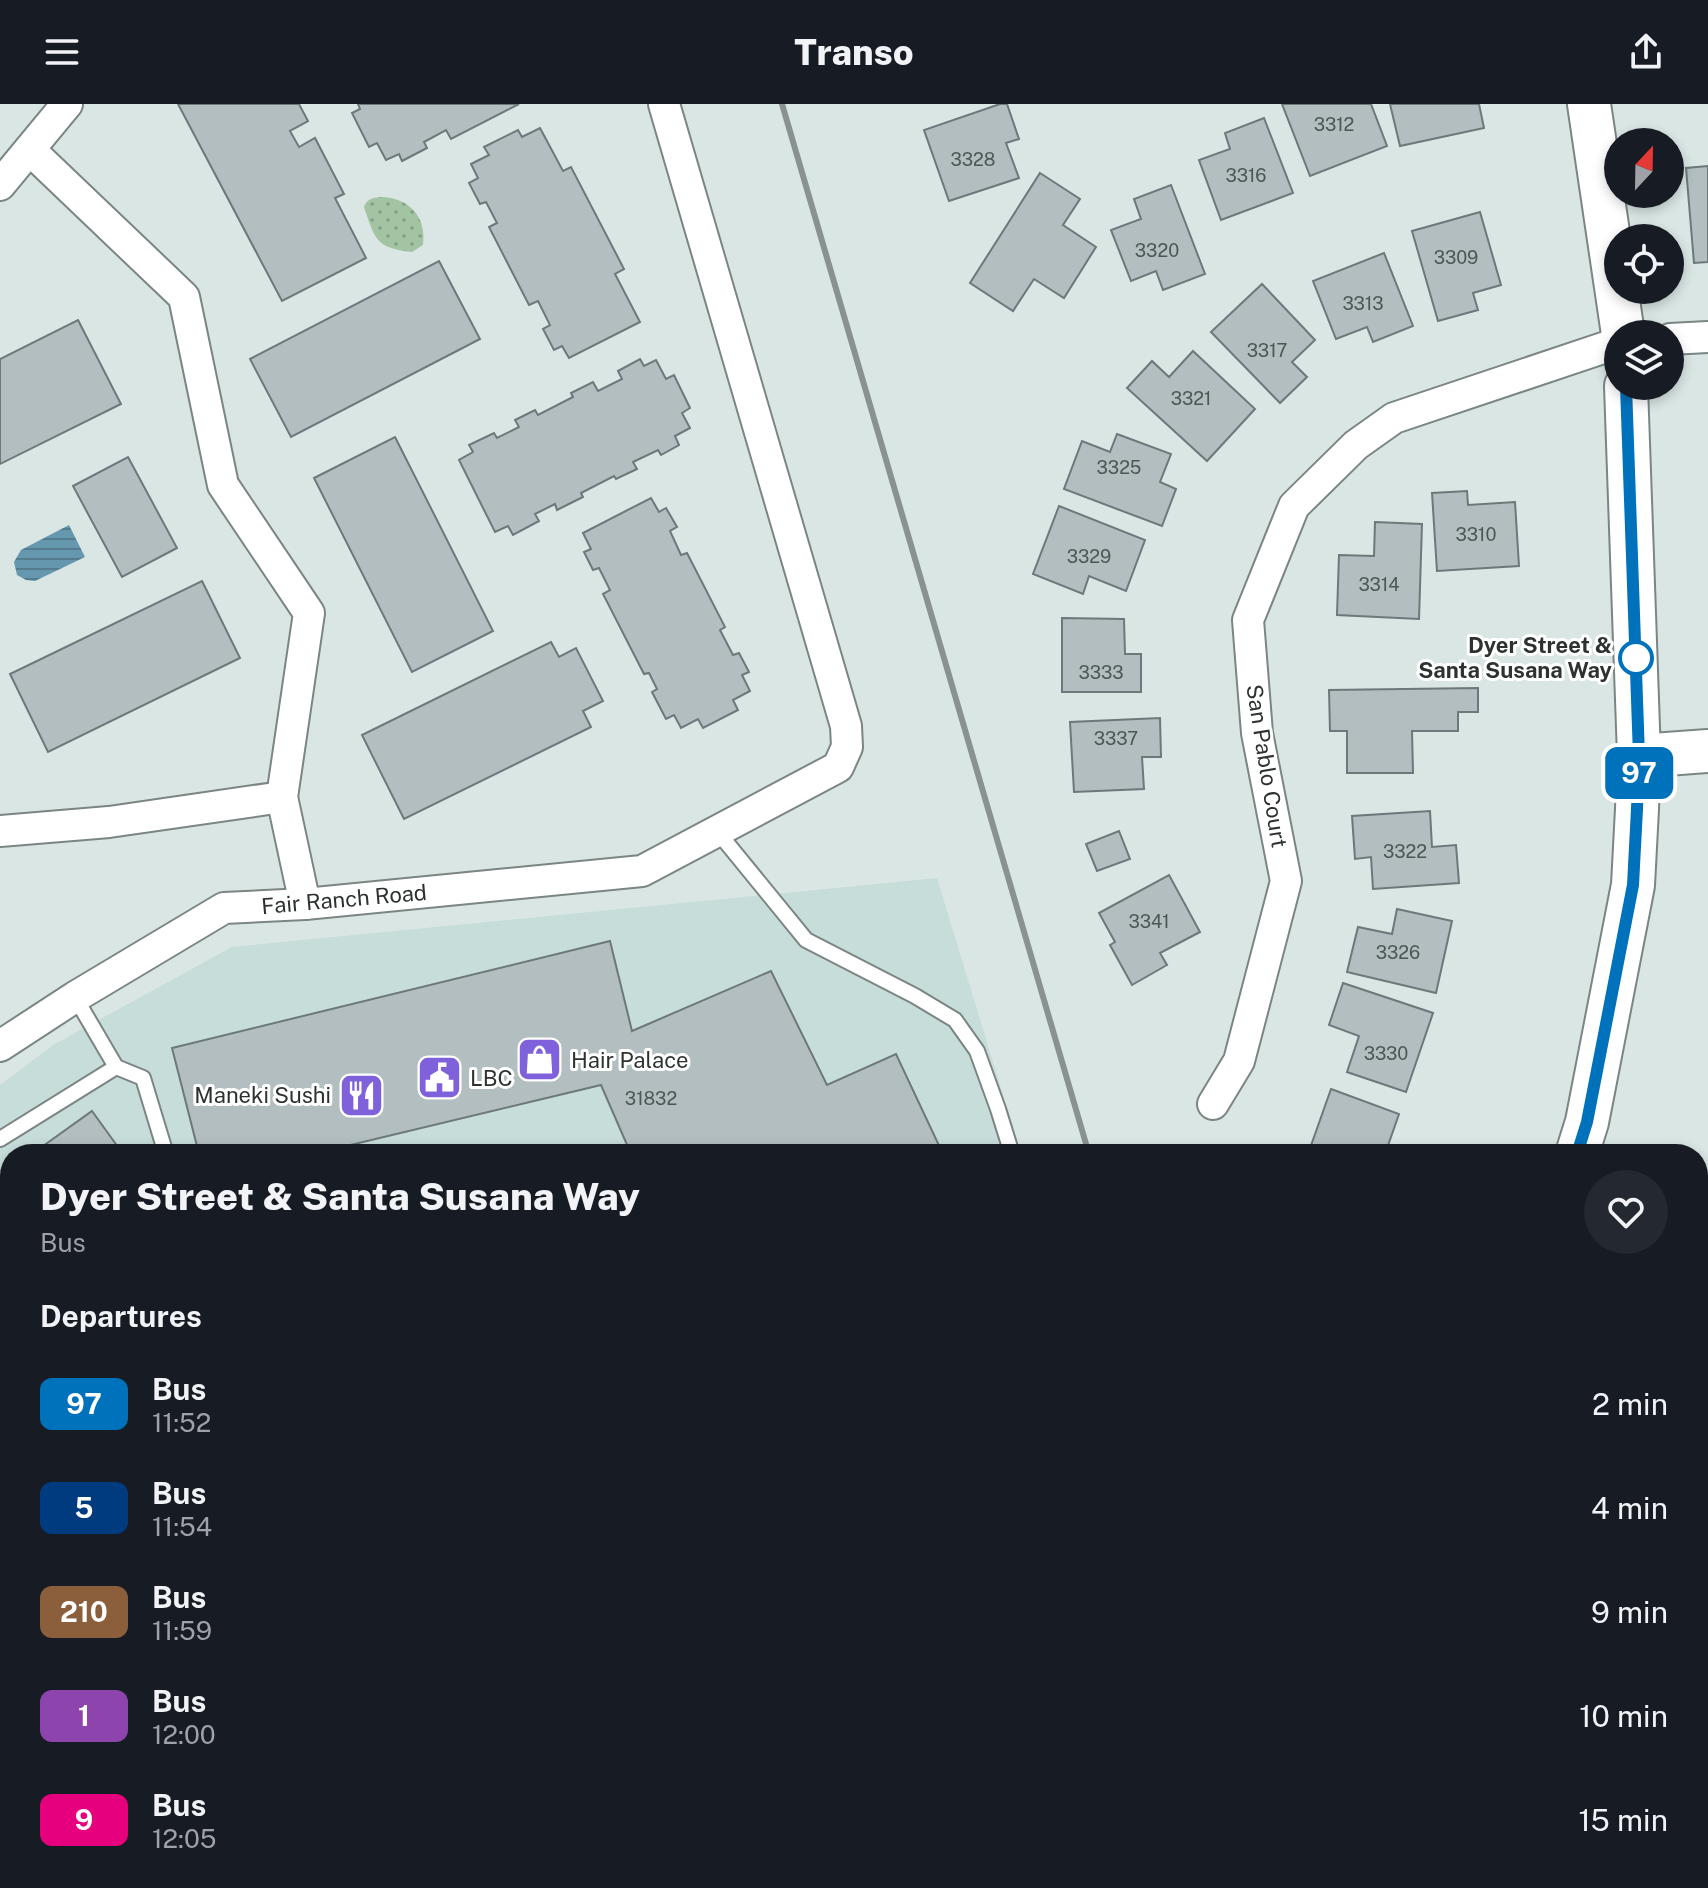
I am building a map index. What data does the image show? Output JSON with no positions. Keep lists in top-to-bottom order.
{
  "streets": {
    "street": ["San Pablo Court", "Fair Ranch Road"]
  },
  "places": {
    "other": ["Dyer Street & Santa Susana Way"],
    "shop": ["Hair Palace"],
    "public building": ["LBC"],
    "restaurant": ["Maneki Sushi"]
  },
  "lines": ["bus line 97"],
  "house_numbers": [
    "3312",
    "3328",
    "3316",
    "3320",
    "3309",
    "3313",
    "3317",
    "3321",
    "3325",
    "3310",
    "3329",
    "3314",
    "3333",
    "3337",
    "3322",
    "3341",
    "3326",
    "3330",
    "31832"
  ],
  "north": "top",
  "page": {
    "header": "Transo",
    "on_map": "97",
    "heading": [
      ["Dyer Street & Santa Susana Way", "Bus"],
      "Departures"
    ],
    "list": [
      {
        "mark": "97",
        "name": "Bus",
        "note": "11:52",
        "value": "2 min"
      },
      {
        "mark": "5",
        "name": "Bus",
        "note": "11:54",
        "value": "4 min"
      },
      {
        "mark": "210",
        "name": "Bus",
        "note": "11:59",
        "value": "9 min"
      },
      {
        "mark": "1",
        "name": "Bus",
        "note": "12:00",
        "value": "10 min"
      },
      {
        "mark": "9",
        "name": "Bus",
        "note": "12:05",
        "value": "15 min"
      }
    ]
  }
}
